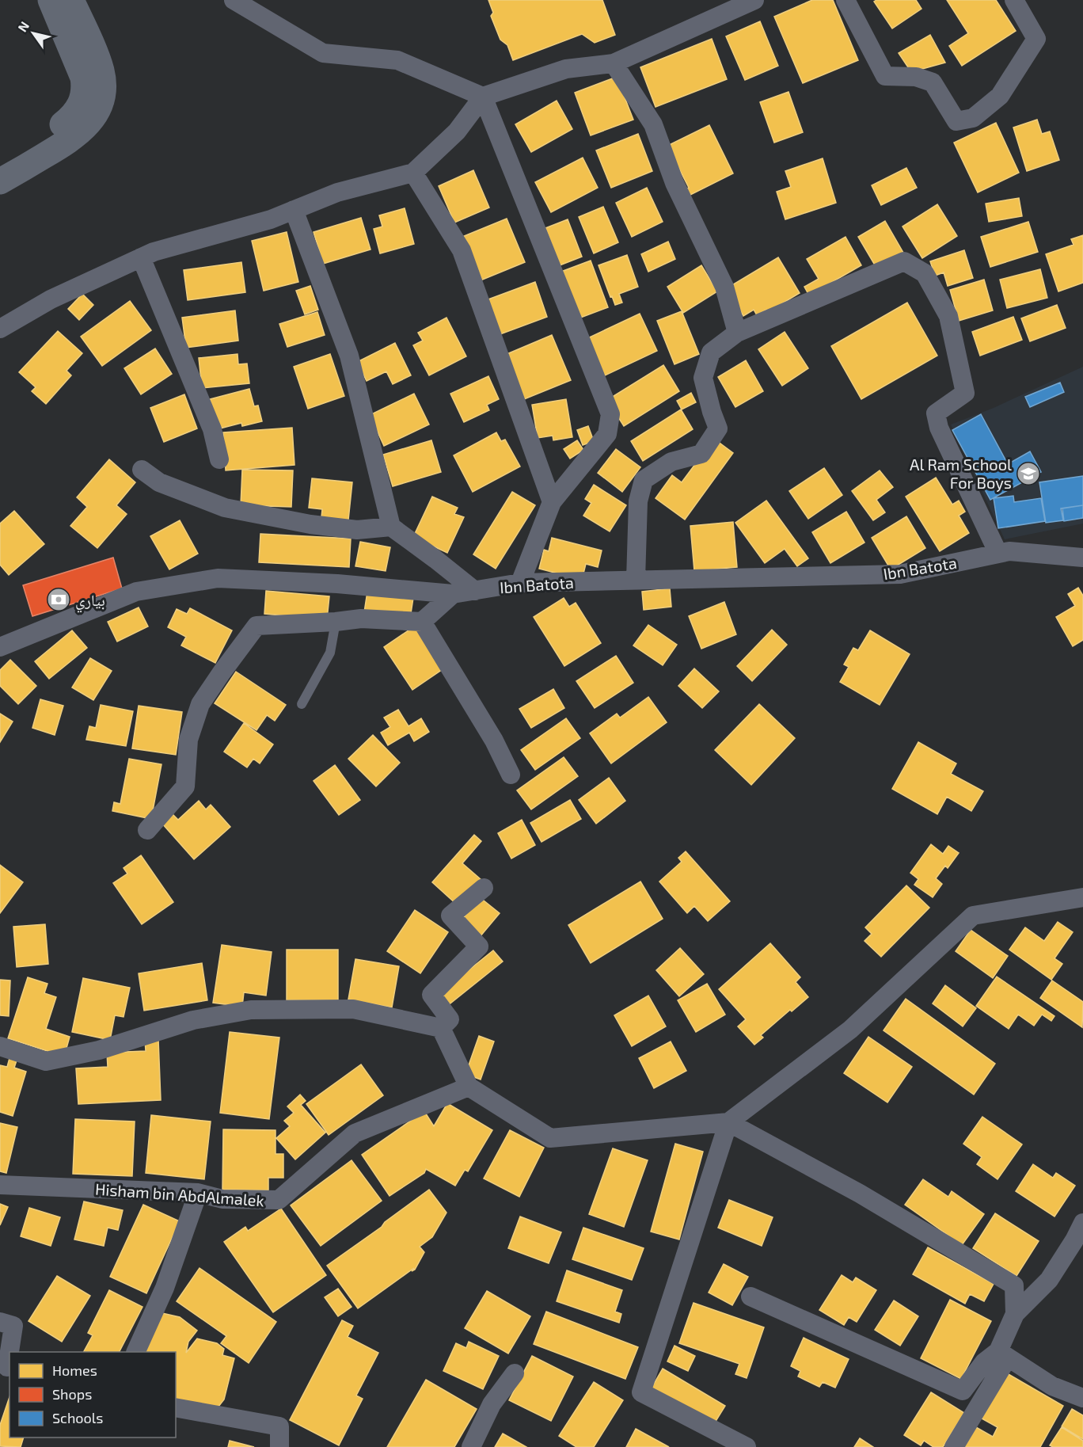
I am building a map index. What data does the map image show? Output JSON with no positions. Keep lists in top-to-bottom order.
{
  "streets": {
    "street": ["Ibn Batota", "Hisham bin AbdAlmalek"]
  },
  "places": {
    "school or university": ["Al Ram School For Boys"],
    "bank": ["بياري"]
  },
  "legend": ["Homes", "Shops", "Schools"],
  "north": "top left"
}
